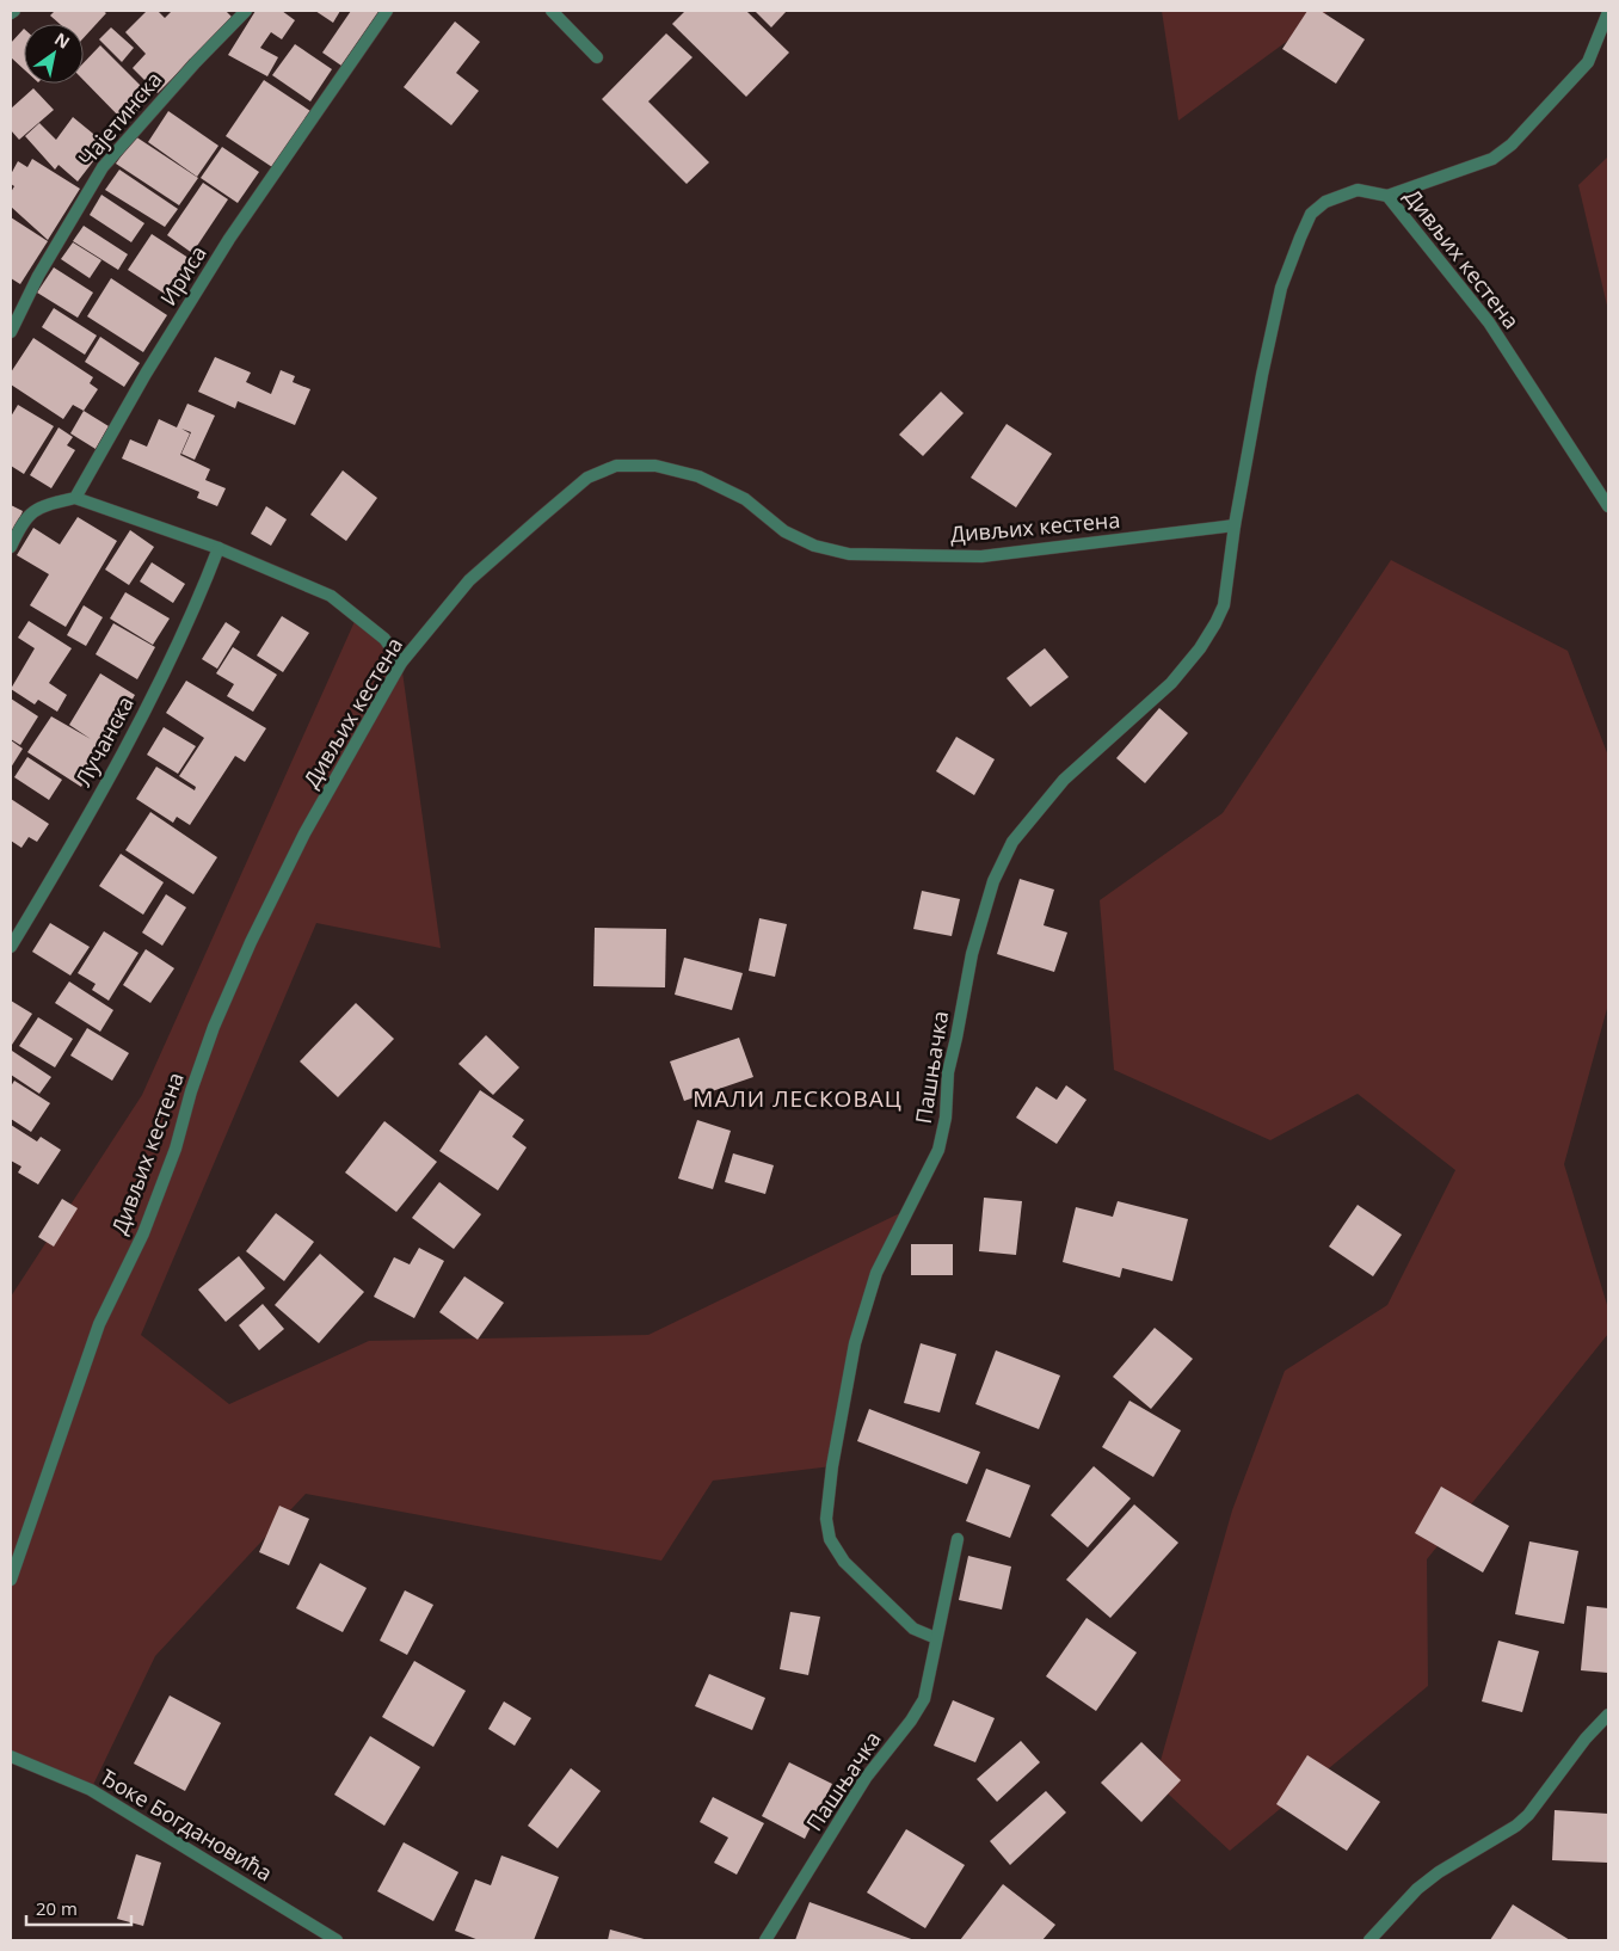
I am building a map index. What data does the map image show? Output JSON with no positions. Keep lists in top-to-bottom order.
{
  "streets": {
    "street": [
      "Чајетинска",
      "Дивљих кестена",
      "Ириса",
      "Лучанска",
      "Пашњачка",
      "Ђоке Богдановића"
    ]
  },
  "crossings": [
    ["Дивљих кестена", "Пашњачка"]
  ],
  "districts": ["МАЛИ ЛЕСКОВАЦ"],
  "scale_bar": "20 m",
  "north": "top right"
}
